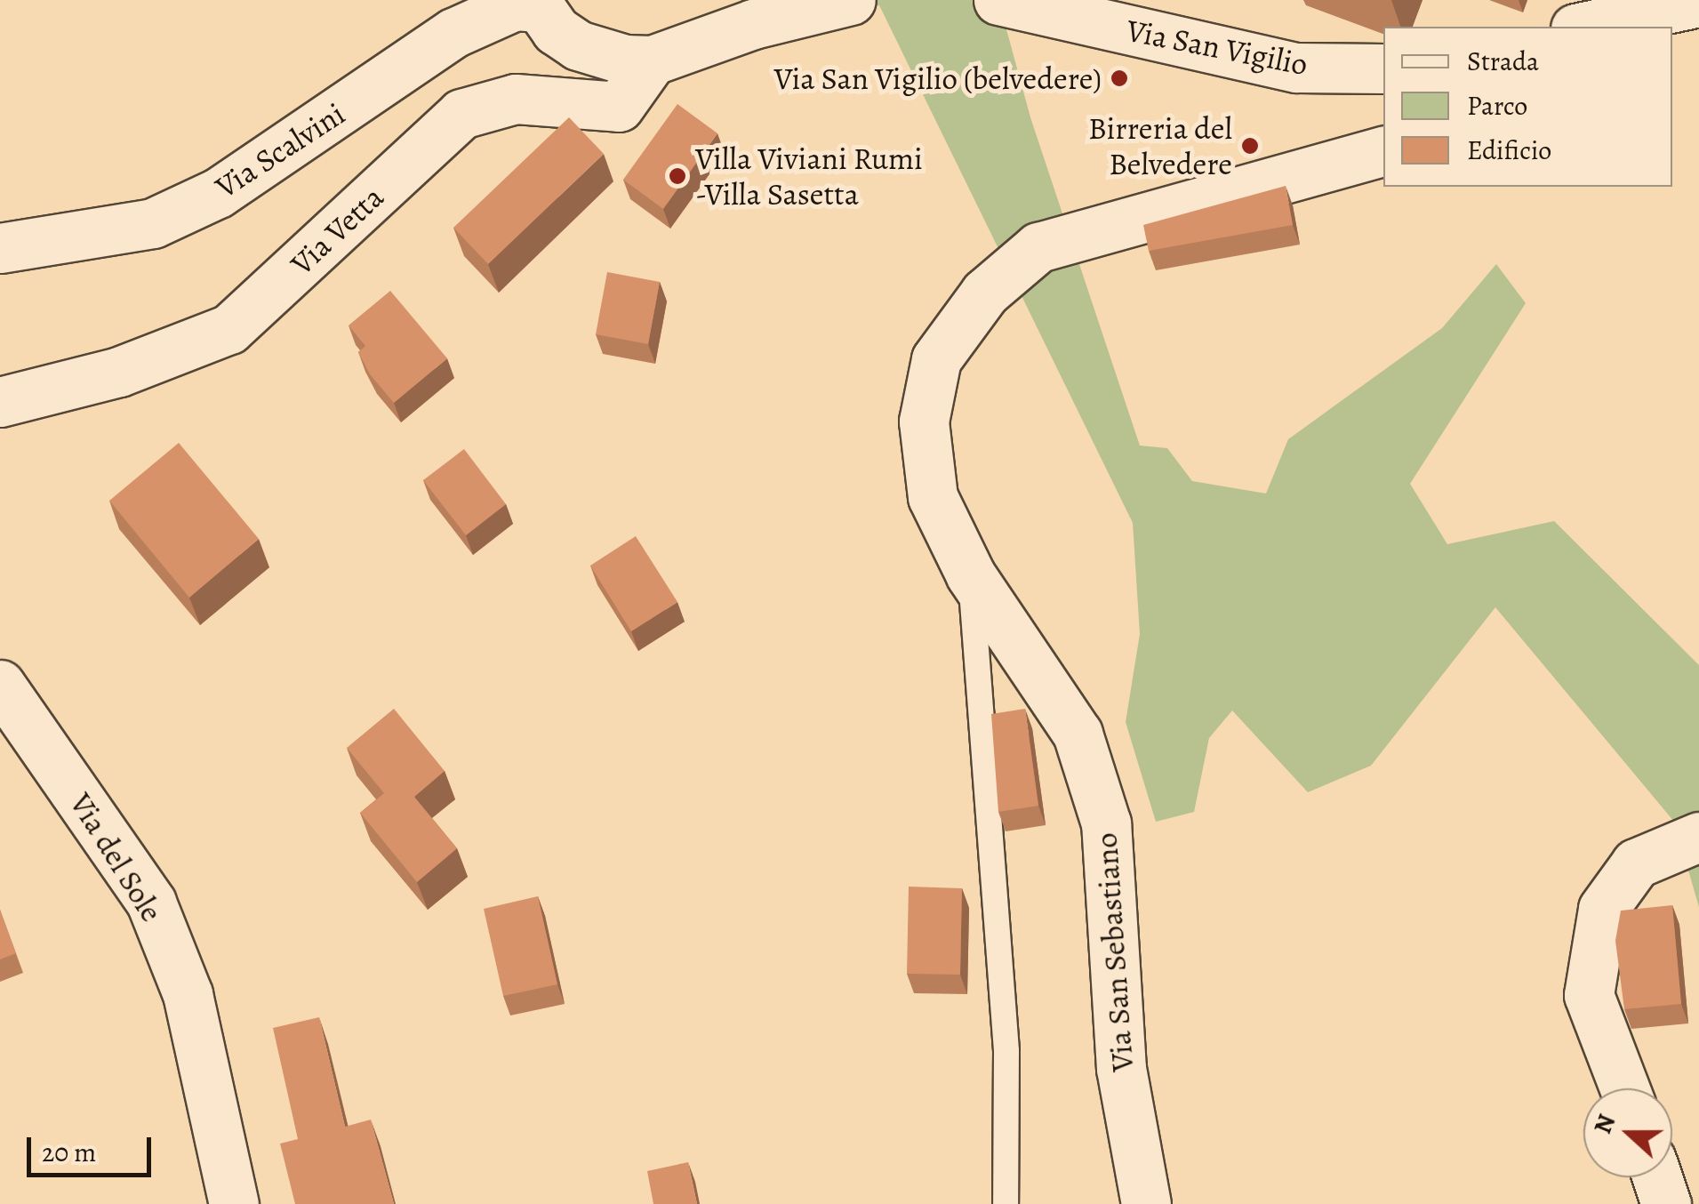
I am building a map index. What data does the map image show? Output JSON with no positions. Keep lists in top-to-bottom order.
{
  "streets": {
    "street": [
      "Via San Vigilio",
      "Via Scalvini",
      "Via Vetta",
      "Via del Sole",
      "Via San Sebastiano"
    ]
  },
  "places": ["Via San Vigilio (belvedere)", "Birreria del Belvedere", "Villa Viviani Rumi -Villa Sasetta"],
  "legend": ["Strada", "Parco", "Edificio"],
  "scale_bar": "20 m",
  "north": "left"
}
